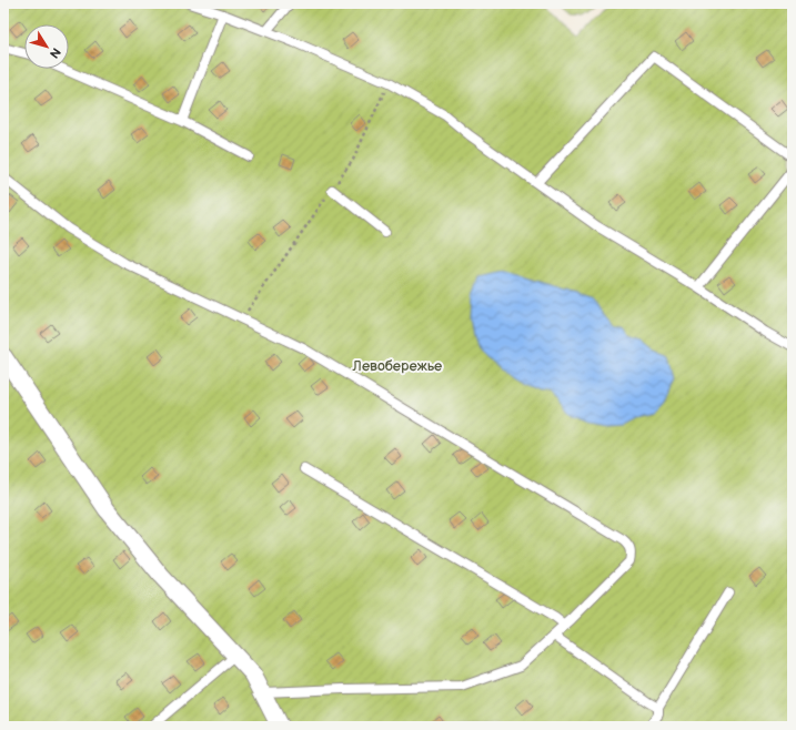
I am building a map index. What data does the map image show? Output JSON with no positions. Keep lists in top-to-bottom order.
{
  "parks": ["Левобережье"],
  "north": "bottom right"
}
